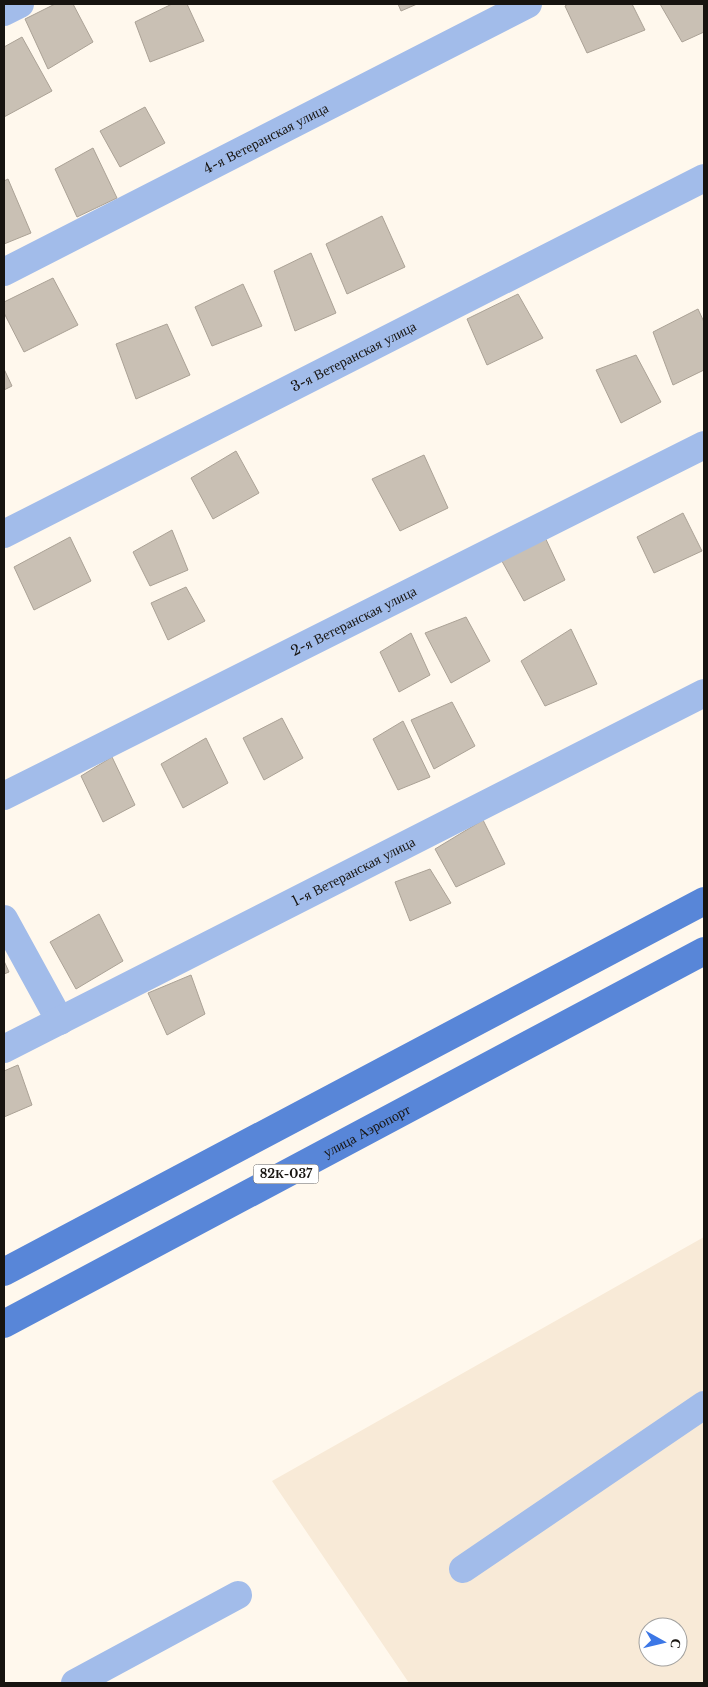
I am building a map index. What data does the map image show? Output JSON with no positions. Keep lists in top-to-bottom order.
{
  "streets": {
    "main road": ["улица Аэропорт", "82К-037"],
    "street": [
      "4-я Ветеранская улица",
      "3-я Ветеранская улица",
      "2-я Ветеранская улица",
      "1-я Ветеранская улица"
    ]
  },
  "north": "right"
}
